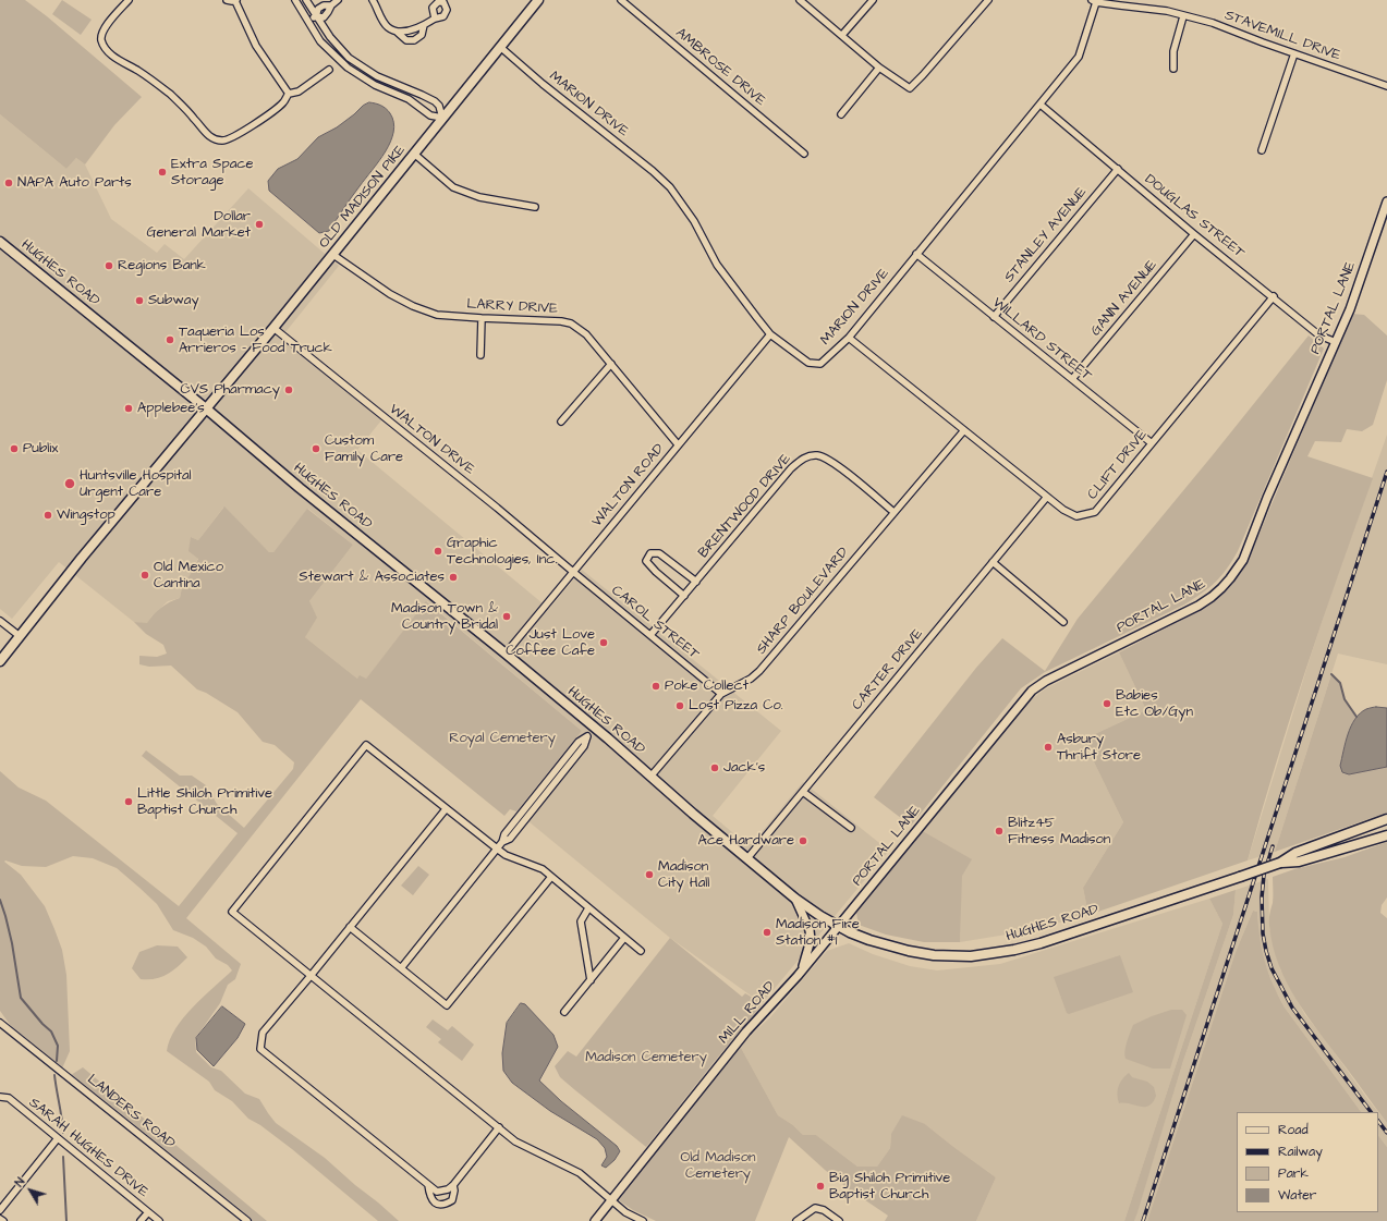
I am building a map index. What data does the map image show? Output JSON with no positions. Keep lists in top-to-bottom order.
{
  "streets": {
    "main road": ["OLD MADISON PIKE", "HUGHES ROAD"],
    "street": [
      "STAVEMILL DRIVE",
      "AMBROSE DRIVE",
      "MARION DRIVE",
      "DOUGLAS STREET",
      "STANLEY AVENUE",
      "GANN AVENUE",
      "LARRY DRIVE",
      "PORTAL LANE",
      "WILLARD STREET",
      "WALTON DRIVE",
      "CLIFT DRIVE",
      "WALTON ROAD",
      "BRENTWOOD DRIVE",
      "SHARP BOULEVARD",
      "CAROL STREET",
      "CARTER DRIVE",
      "MILL ROAD",
      "LANDERS ROAD",
      "SARAH HUGHES DRIVE"
    ]
  },
  "crossings": [
    ["STAVEMILL DRIVE", "MARION DRIVE"],
    ["MARION DRIVE", "OLD MADISON PIKE"],
    ["MARION DRIVE", "DOUGLAS STREET"],
    ["MARION DRIVE", "WILLARD STREET"],
    ["MARION DRIVE", "CLIFT DRIVE"],
    ["MARION DRIVE", "WALTON ROAD"],
    ["OLD MADISON PIKE", "HUGHES ROAD"],
    ["OLD MADISON PIKE", "LARRY DRIVE"],
    ["OLD MADISON PIKE", "WALTON DRIVE"],
    ["DOUGLAS STREET", "STANLEY AVENUE"],
    ["DOUGLAS STREET", "GANN AVENUE"],
    ["DOUGLAS STREET", "PORTAL LANE"],
    ["DOUGLAS STREET", "CLIFT DRIVE"],
    ["STANLEY AVENUE", "WILLARD STREET"],
    ["HUGHES ROAD", "PORTAL LANE"],
    ["HUGHES ROAD", "WALTON ROAD"],
    ["HUGHES ROAD", "SHARP BOULEVARD"],
    ["HUGHES ROAD", "CARTER DRIVE"],
    ["HUGHES ROAD", "MILL ROAD"],
    ["GANN AVENUE", "WILLARD STREET"],
    ["LARRY DRIVE", "WALTON ROAD"],
    ["PORTAL LANE", "MILL ROAD"],
    ["WILLARD STREET", "CLIFT DRIVE"],
    ["WALTON DRIVE", "WALTON ROAD"],
    ["WALTON DRIVE", "CAROL STREET"],
    ["CLIFT DRIVE", "SHARP BOULEVARD"],
    ["CLIFT DRIVE", "CARTER DRIVE"],
    ["WALTON ROAD", "CAROL STREET"],
    ["BRENTWOOD DRIVE", "SHARP BOULEVARD"],
    ["BRENTWOOD DRIVE", "CAROL STREET"],
    ["SHARP BOULEVARD", "CAROL STREET"]
  ],
  "parks": ["Royal Cemetery", "Madison Cemetery", "Old Madison Cemetery"],
  "places": [
    "Extra Space Storage",
    "NAPA Auto Parts",
    "Dollar General Market",
    "Regions Bank",
    "Subway",
    "Taqueria Los Arrieros - Food Truck",
    "CVS Pharmacy",
    "Applebee's",
    "Publix",
    "Custom Family Care",
    "Huntsville Hospital Urgent Care",
    "Wingstop",
    "Graphic Technologies, Inc.",
    "Old Mexico Cantina",
    "Stewart & Associates",
    "Madison Town & Country Bridal",
    "Just Love Coffee Cafe",
    "Poke Collect",
    "Babies Etc Ob/Gyn",
    "Lost Pizza Co.",
    "Asbury Thrift Store",
    "Jack's",
    "Little Shiloh Primitive Baptist Church",
    "Blitz45 Fitness Madison",
    "Ace Hardware",
    "Madison City Hall",
    "Madison Fire Station #1",
    "Big Shiloh Primitive Baptist Church"
  ],
  "legend": [
    "Road",
    "Railway",
    "Park",
    "Water"
  ],
  "north": "top left"
}
